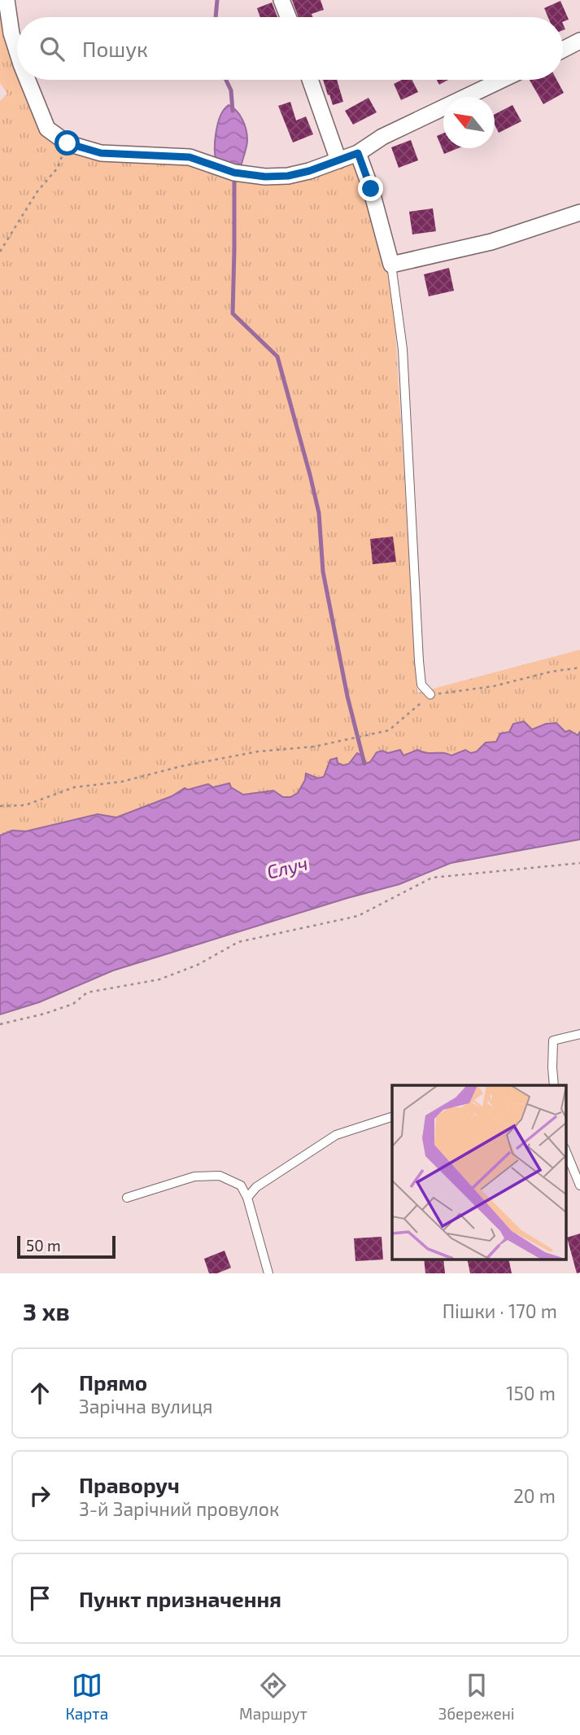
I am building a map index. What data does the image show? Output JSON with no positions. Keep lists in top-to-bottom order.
{
  "water": ["Случ"],
  "scale_bar": "50 m",
  "north": "top left",
  "page": {
    "search": "Пошук",
    "scale": "50 m",
    "heading": ["3 хв", "Пішки · 170 m"],
    "list": [
      ["Прямо", "Зарічна вулиця", "150 m"],
      ["Праворуч", "3-й Зарічний провулок", "20 m"],
      "Пункт призначення"
    ],
    "nav": ["Карта", "Маршрут", "Збережені"]
  }
}
